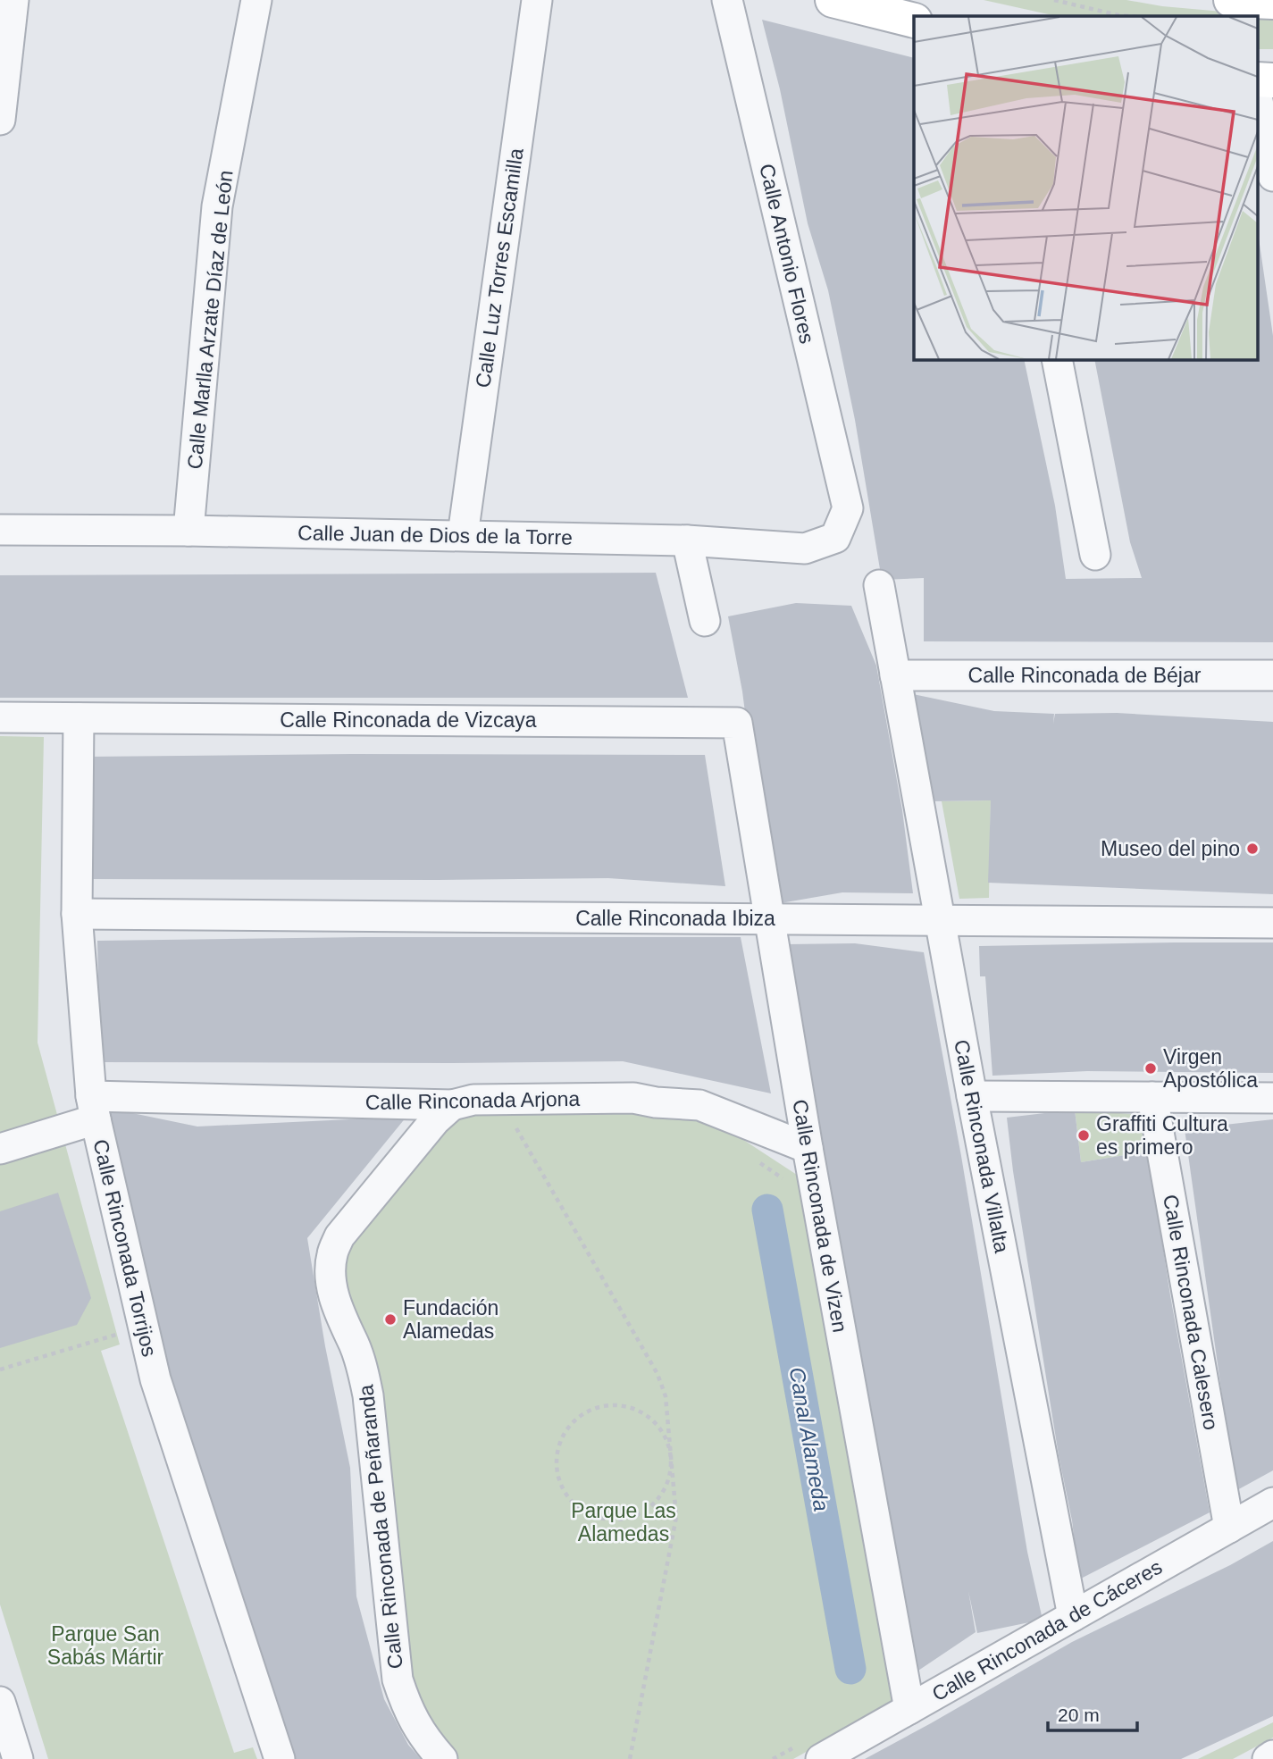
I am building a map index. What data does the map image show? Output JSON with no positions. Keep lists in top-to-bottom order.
{
  "streets": {
    "street": [
      "Calle Antonio Flores",
      "Calle Luz Torres Escamilla",
      "Calle Marlla Arzate Díaz de León",
      "Calle Juan de Dios de la Torre",
      "Calle Rinconada de Béjar",
      "Calle Rinconada de Vizcaya",
      "Calle Rinconada Ibiza",
      "Calle Rinconada Arjona",
      "Calle Rinconada Villalta",
      "Calle Rinconada de Vizen",
      "Calle Rinconada Torrijos",
      "Calle Rinconada Calesero",
      "Calle Rinconada de Peñaranda",
      "Calle Rinconada de Cáceres"
    ]
  },
  "crossings": [
    ["Calle Antonio Flores", "Calle Juan de Dios de la Torre"],
    ["Calle Luz Torres Escamilla", "Calle Juan de Dios de la Torre"],
    ["Calle Marlla Arzate Díaz de León", "Calle Juan de Dios de la Torre"],
    ["Calle Rinconada de Béjar", "Calle Rinconada Villalta"],
    ["Calle Rinconada de Vizcaya", "Calle Rinconada de Vizen"],
    ["Calle Rinconada de Vizcaya", "Calle Rinconada Torrijos"],
    ["Calle Rinconada Ibiza", "Calle Rinconada Villalta"],
    ["Calle Rinconada Ibiza", "Calle Rinconada de Vizen"],
    ["Calle Rinconada Ibiza", "Calle Rinconada Torrijos"],
    ["Calle Rinconada Arjona", "Calle Rinconada de Vizen"],
    ["Calle Rinconada Arjona", "Calle Rinconada Torrijos"],
    ["Calle Rinconada Arjona", "Calle Rinconada de Peñaranda"],
    ["Calle Rinconada Villalta", "Calle Rinconada de Cáceres"],
    ["Calle Rinconada de Vizen", "Calle Rinconada de Cáceres"],
    ["Calle Rinconada Calesero", "Calle Rinconada de Cáceres"]
  ],
  "water": ["Canal Alameda"],
  "parks": ["Parque Las Alamedas", "Parque San Sabás Mártir"],
  "places": [
    "Museo del pino",
    "Virgen Apostólica",
    "Graffiti Cultura es primero",
    "Fundación Alamedas"
  ],
  "scale_bar": "20 m"
}
